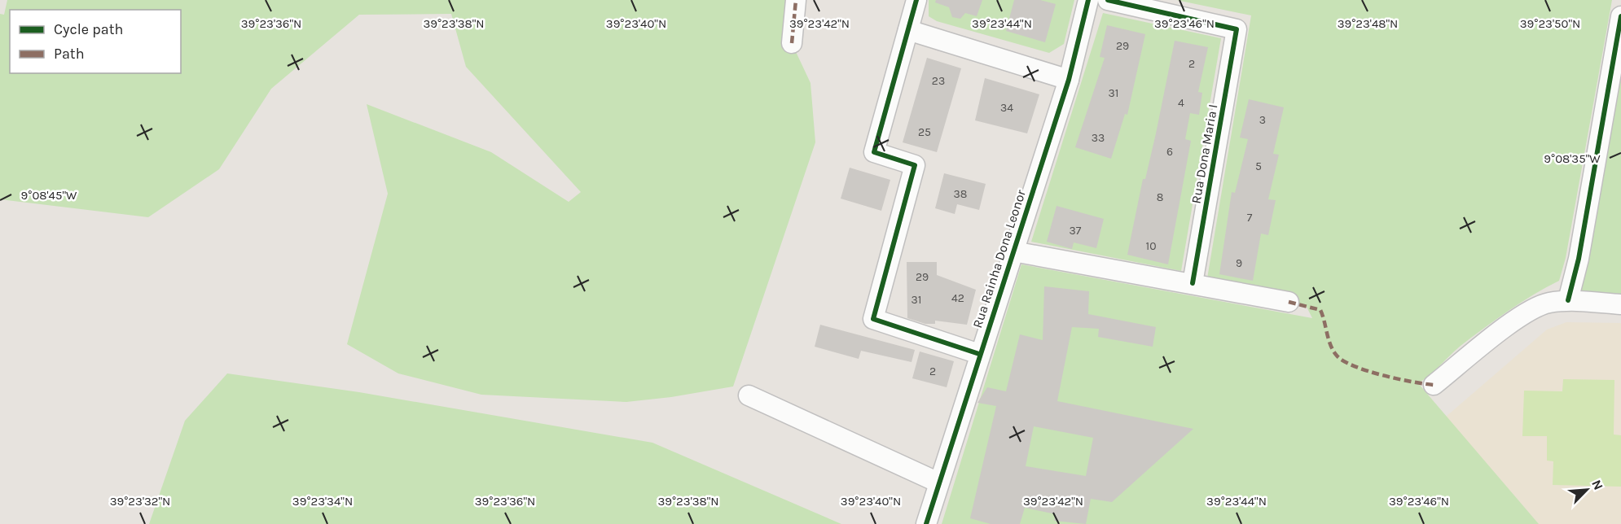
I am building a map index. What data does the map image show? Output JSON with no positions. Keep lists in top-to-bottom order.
{
  "streets": {
    "street": ["Rua Dona Maria I", "Rua Rainha Dona Leonor"]
  },
  "house_numbers": [
    "29",
    "2",
    "23",
    "31",
    "4",
    "34",
    "3",
    "25",
    "33",
    "6",
    "5",
    "38",
    "8",
    "7",
    "37",
    "10",
    "9",
    "29",
    "42",
    "31",
    "2"
  ],
  "legend": ["Cycle path", "Path"],
  "north": "top right",
  "coordinates": [
    "39°23'50\"N",
    "39°23'36\"N",
    "39°23'38\"N",
    "39°23'40\"N",
    "39°23'42\"N",
    "39°23'44\"N",
    "39°23'46\"N",
    "39°23'48\"N",
    "9°08'35\"W",
    "9°08'45\"W",
    "39°23'32\"N",
    "39°23'34\"N"
  ]
}
